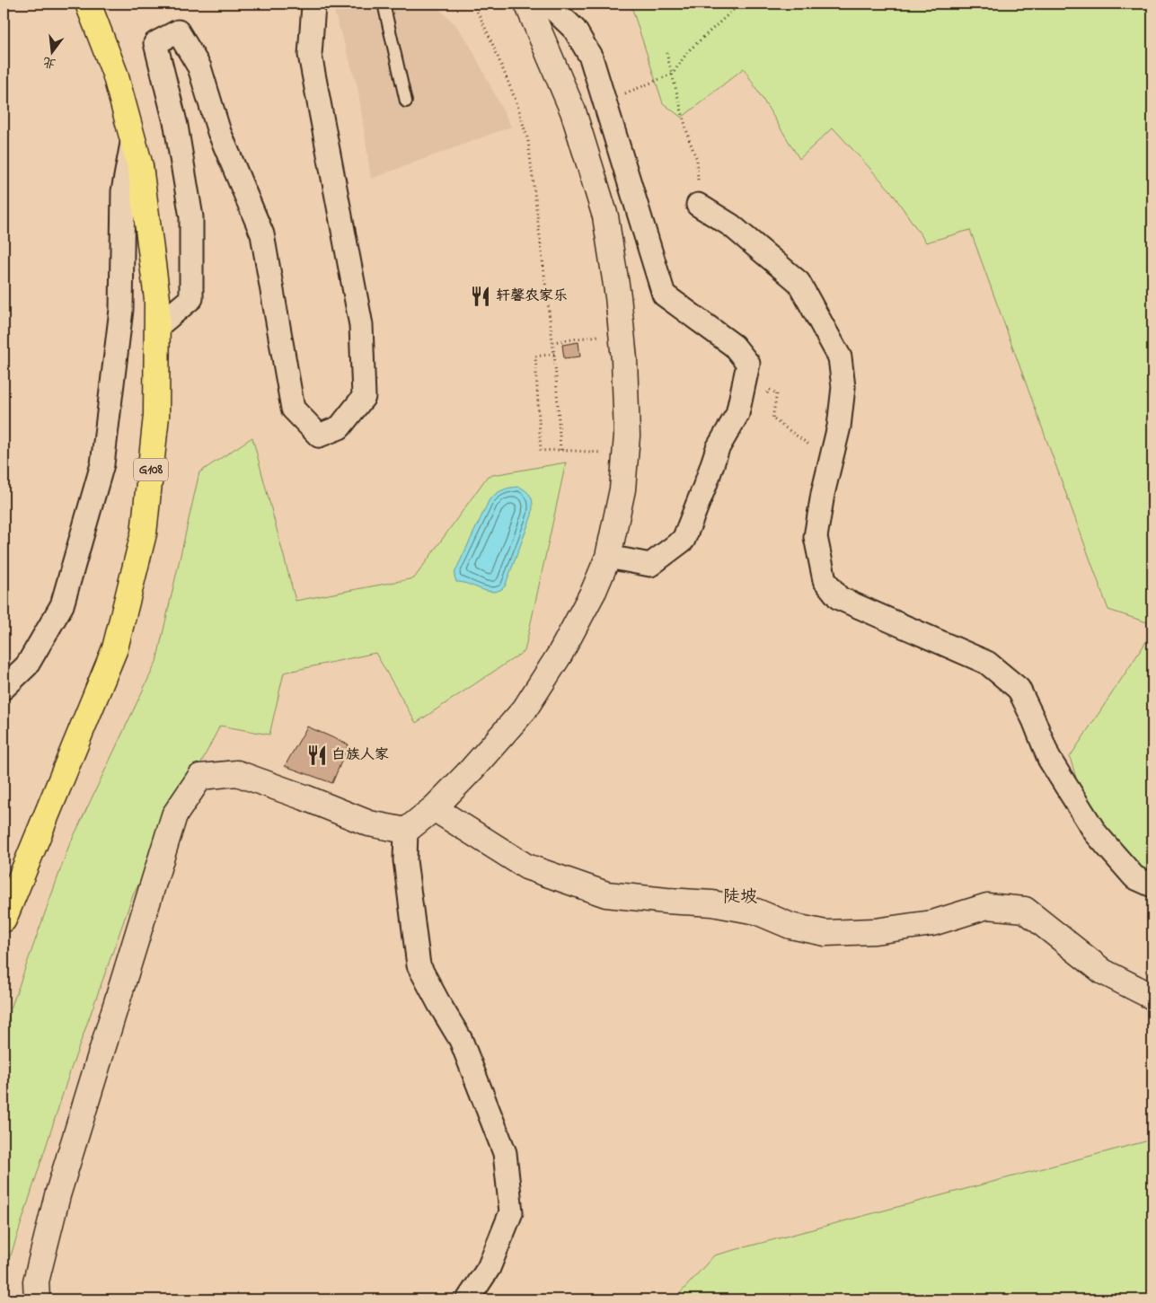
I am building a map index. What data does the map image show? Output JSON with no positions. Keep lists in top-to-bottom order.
{
  "streets": {
    "highway": ["G108"]
  },
  "districts": ["陡坡"],
  "places": {
    "restaurant": ["轩馨农家乐", "白族人家"]
  },
  "north": "bottom"
}
